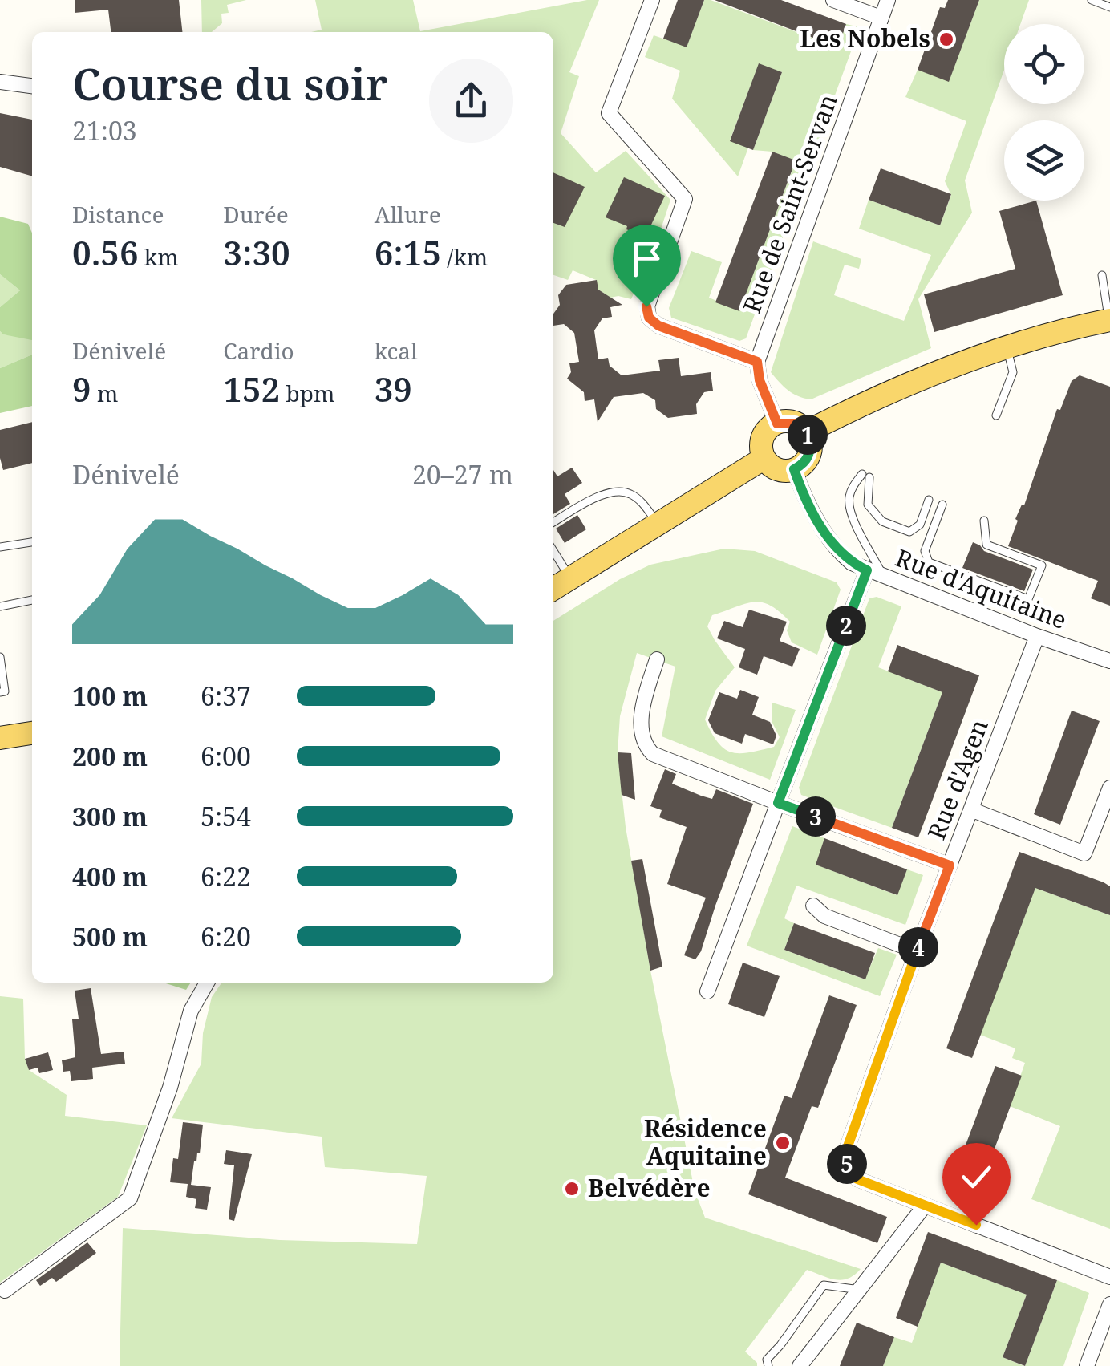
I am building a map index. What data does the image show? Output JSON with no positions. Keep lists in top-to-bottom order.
{
  "streets": {
    "street": ["Rue de Saint-Servan", "Rue d'Aquitaine", "Rue d'Agen"]
  },
  "crossings": [
    ["Rue d'Aquitaine", "Rue d'Agen"]
  ],
  "places": ["Les Nobels", "Résidence Aquitaine", "Belvédère"],
  "page": {
    "heading": ["Course du soir", "21:03"],
    "stats": [
      ["Distance", "0.56 km"],
      ["Durée", "3:30"],
      ["Allure", "6:15 /km"],
      ["Dénivelé", "9 m"],
      ["Cardio", "152 bpm"],
      ["kcal", "39"]
    ],
    "pins": [
      "1",
      "2",
      "3",
      "4",
      "5"
    ],
    "chart": ["Dénivelé", "20–27 m"],
    "list": [
      {
        "name": "100 m",
        "note": "6:37"
      },
      {
        "name": "200 m",
        "note": "6:00"
      },
      {
        "name": "300 m",
        "note": "5:54"
      },
      {
        "name": "400 m",
        "note": "6:22"
      },
      {
        "name": "500 m",
        "note": "6:20"
      }
    ]
  }
}
